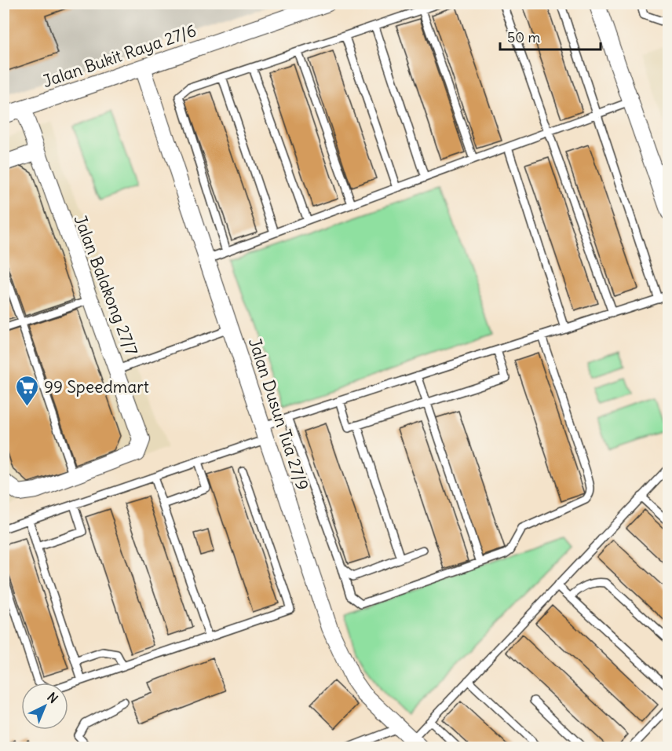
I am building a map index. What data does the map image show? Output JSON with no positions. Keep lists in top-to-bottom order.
{
  "streets": {
    "street": ["Jalan Bukit Raya 27/6", "Jalan Balakong 27/7", "Jalan Dusun Tua 27/9"]
  },
  "crossings": [
    ["Jalan Bukit Raya 27/6", "Jalan Balakong 27/7"],
    ["Jalan Bukit Raya 27/6", "Jalan Dusun Tua 27/9"]
  ],
  "places": {
    "supermarket": ["99 Speedmart"]
  },
  "scale_bar": "50 m",
  "north": "top right"
}
